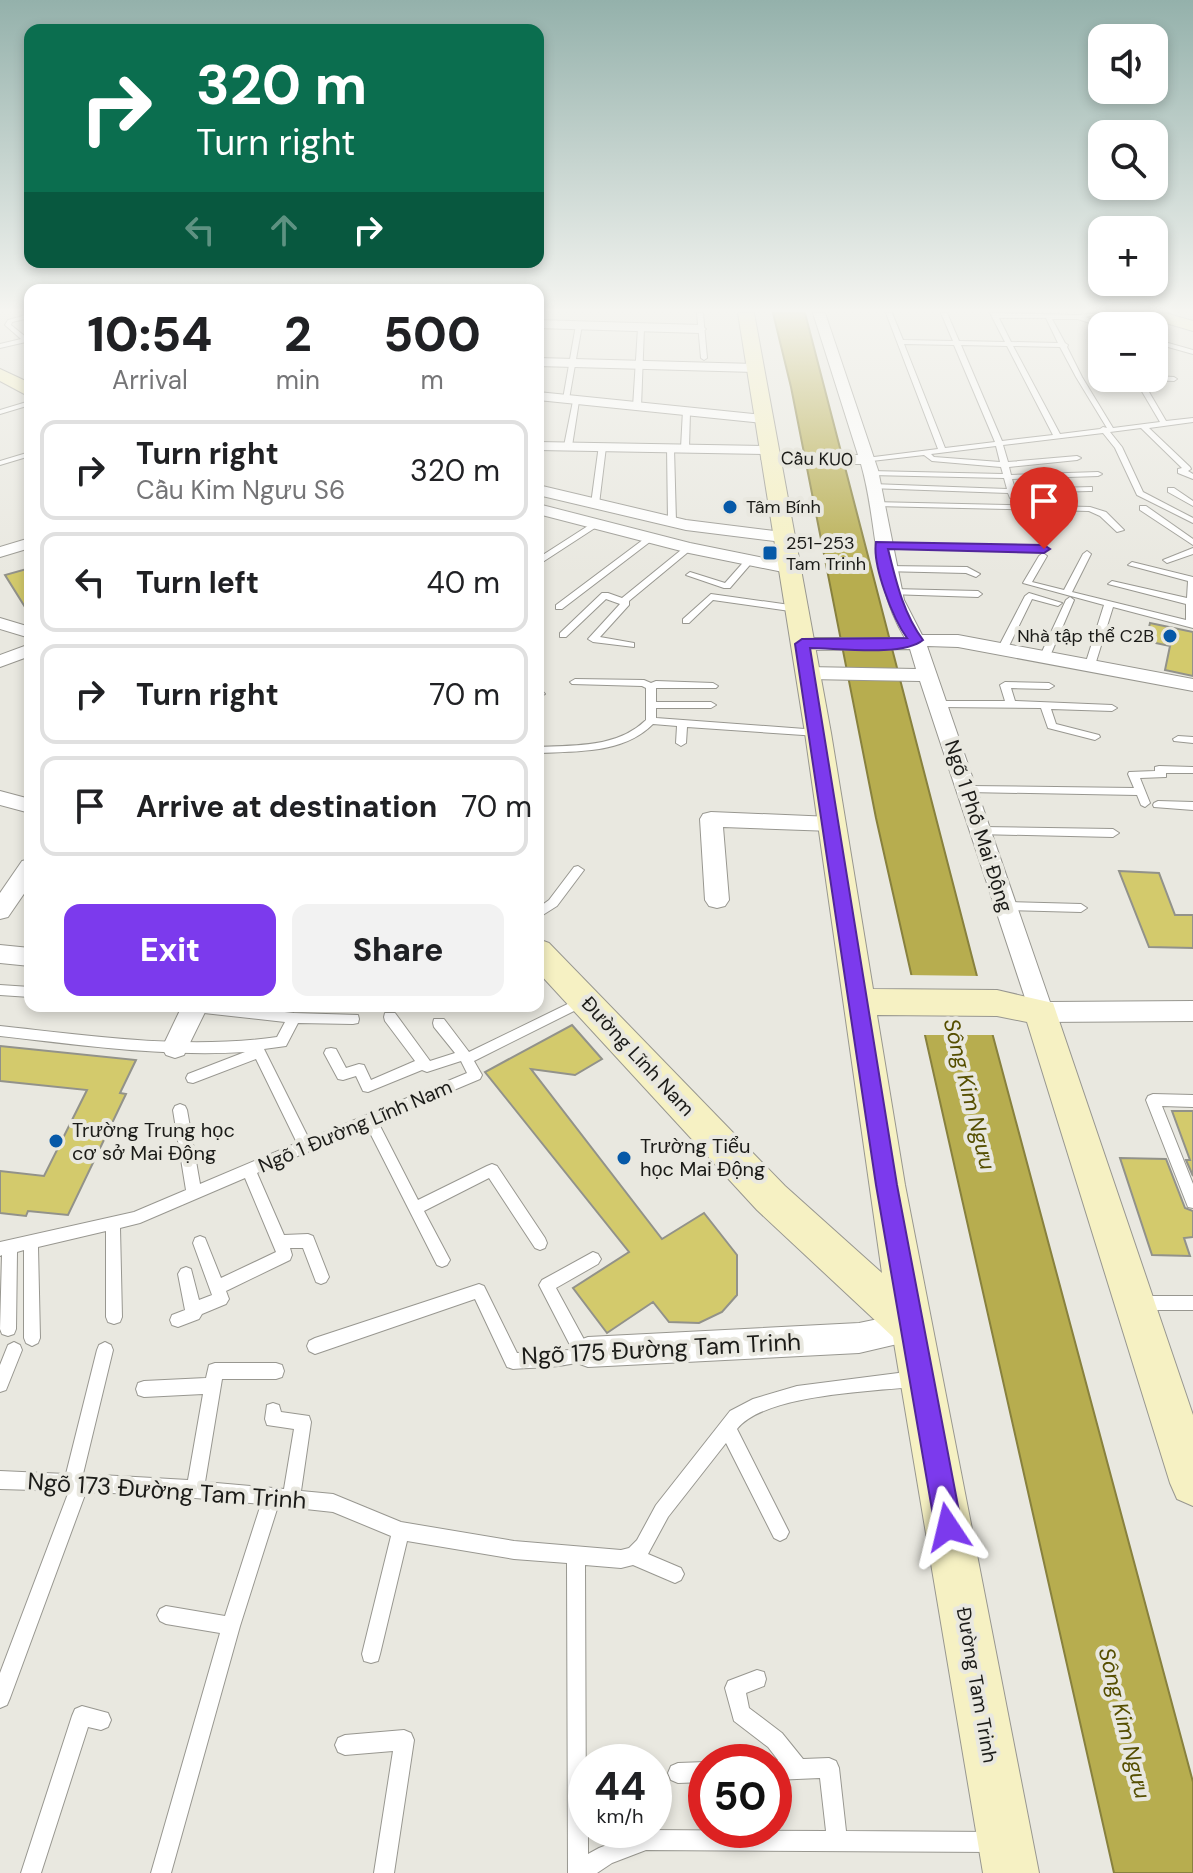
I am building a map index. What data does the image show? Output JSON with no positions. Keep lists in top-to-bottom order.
{
  "streets": {
    "main road": ["Đường Lĩnh Nam", "Đường Tam Trinh"],
    "street": ["Cầu KU0", "Ngõ 1 Phố Mai Động", "Ngõ 175 Đường Tam Trinh"],
    "lane": ["Ngõ 1 Đường Lĩnh Nam", "Ngõ 173 Đường Tam Trinh"]
  },
  "crossings": [
    ["Cầu KU0", "Ngõ 1 Phố Mai Động"],
    ["Cầu KU0", "Đường Tam Trinh"],
    ["Đường Lĩnh Nam", "Ngõ 1 Đường Lĩnh Nam"],
    ["Đường Lĩnh Nam", "Ngõ 175 Đường Tam Trinh"],
    ["Đường Lĩnh Nam", "Đường Tam Trinh"],
    ["Ngõ 175 Đường Tam Trinh", "Đường Tam Trinh"]
  ],
  "water": ["Sông Kim Ngưu"],
  "places": {
    "other": [
      "Tâm Bính",
      "Nhà tập thể C2B",
      "Trường Trung học cơ sở Mai Động",
      "Trường Tiểu học Mai Động"
    ],
    "transit": ["251-253 Tam Trinh"]
  },
  "page": {
    "map_buttons": ["+", "−"],
    "turn": ["320 m", "Turn right"],
    "eta": [
      "10:54",
      "Arrival",
      "2",
      "min",
      "500",
      "m"
    ],
    "list": [
      {
        "name": "Turn right",
        "note": "Cầu Kim Ngưu S6",
        "value": "320 m"
      },
      {
        "name": "Turn left",
        "value": "40 m"
      },
      {
        "name": "Turn right",
        "value": "70 m"
      },
      {
        "name": "Arrive at destination",
        "value": "70 m"
      }
    ],
    "buttons": ["Exit", "Share"],
    "speed": "44 km/h",
    "limit": "50"
  }
}
